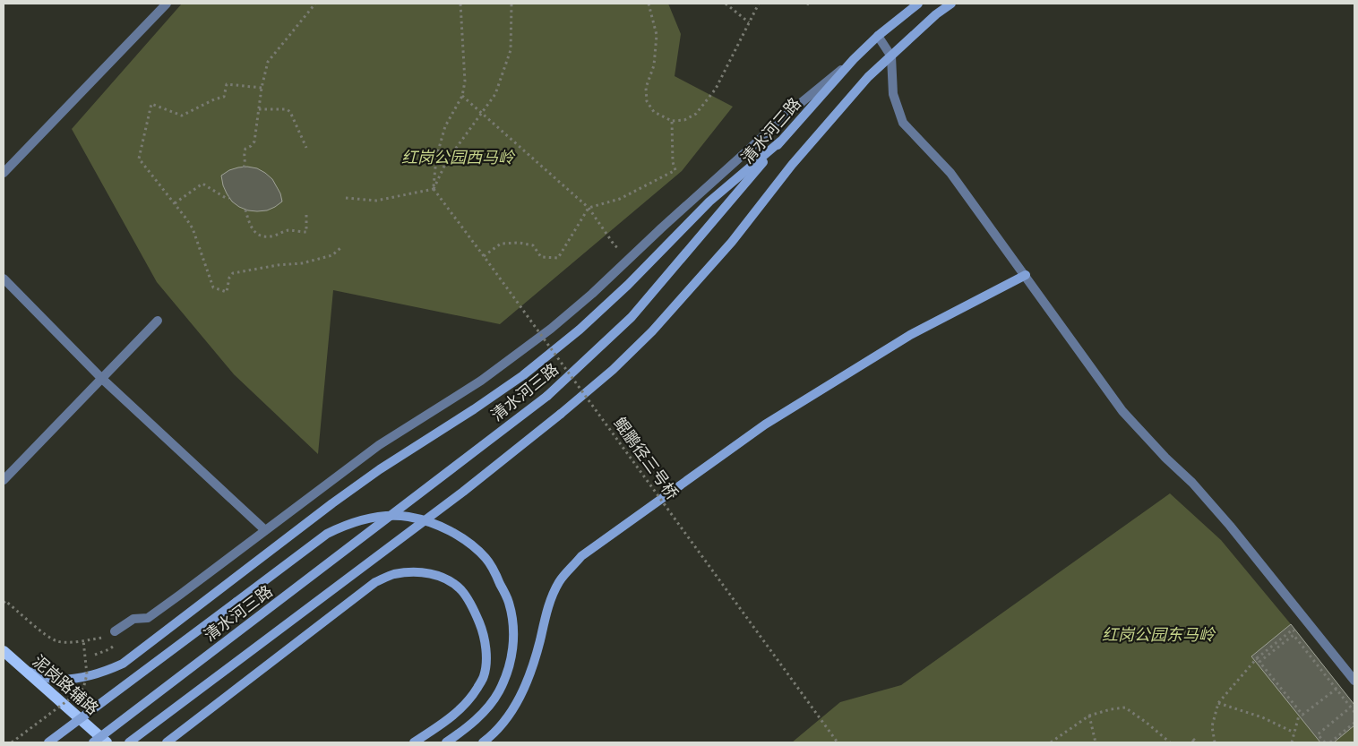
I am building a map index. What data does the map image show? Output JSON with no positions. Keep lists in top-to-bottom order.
{
  "streets": {
    "main road": ["泥岗路辅路"],
    "street": ["清水河三路"],
    "path": ["鲲鹏径三号桥"]
  },
  "parks": ["红岗公园西马岭", "红岗公园东马岭"]
}
